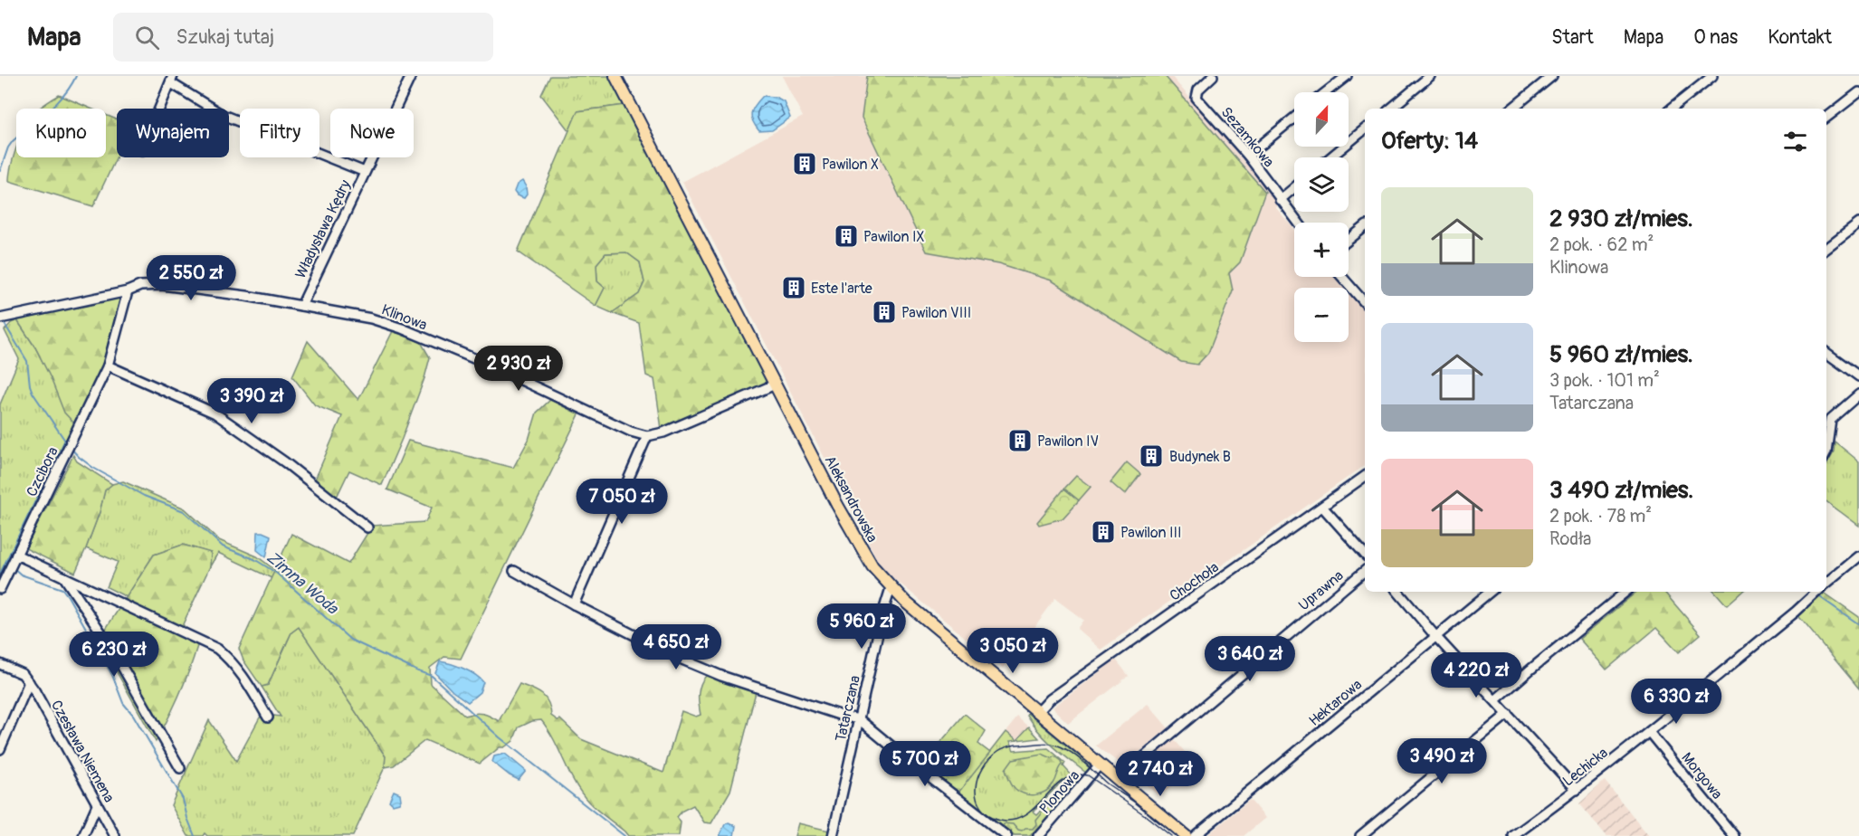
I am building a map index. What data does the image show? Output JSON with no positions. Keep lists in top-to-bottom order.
{
  "streets": {
    "main road": ["Aleksandrowska"],
    "street": [
      "Sezamkowa",
      "Władysława Kędry",
      "Klinowa",
      "Czcibora",
      "Chochoła",
      "Uprawna",
      "Hektarowa",
      "Tatarczana",
      "Czesława Niemena",
      "Lechicka",
      "Morgowa",
      "Plonowa"
    ]
  },
  "crossings": [
    ["Władysława Kędry", "Klinowa"],
    ["Klinowa", "Czcibora"],
    ["Aleksandrowska", "Chochoła"],
    ["Aleksandrowska", "Uprawna"],
    ["Aleksandrowska", "Tatarczana"],
    ["Aleksandrowska", "Plonowa"],
    ["Lechicka", "Morgowa"]
  ],
  "water": ["Zimna Woda"],
  "places": {
    "building": [
      "Pawilon X",
      "Pawilon IX",
      "Este l'arte",
      "Pawilon VIII",
      "Pawilon IV",
      "Budynek B",
      "Pawilon III"
    ]
  },
  "north": "top",
  "page": {
    "header": "Mapa",
    "search": "Szukaj tutaj",
    "nav": [
      "Start",
      "Mapa",
      "O nas",
      "Kontakt"
    ],
    "map_buttons": ["+", "−"],
    "chip": [
      "Kupno",
      "Wynajem",
      "Filtry",
      "Nowe"
    ],
    "heading": "Oferty: 14",
    "list": [
      {
        "name": "2 930 zł/mies.",
        "note": "2 pok. · 62 m² · Klinowa"
      },
      {
        "name": "5 960 zł/mies.",
        "note": "3 pok. · 101 m² · Tatarczana"
      },
      {
        "name": "3 490 zł/mies.",
        "note": "2 pok. · 78 m² · Rodła"
      }
    ],
    "price": [
      "2 550 zł",
      "2 930 zł",
      "3 390 zł",
      "7 050 zł",
      "5 960 zł",
      "4 650 zł",
      "3 050 zł",
      "6 230 zł",
      "3 640 zł",
      "4 220 zł",
      "6 330 zł",
      "3 490 zł",
      "5 700 zł",
      "2 740 zł"
    ]
  }
}
